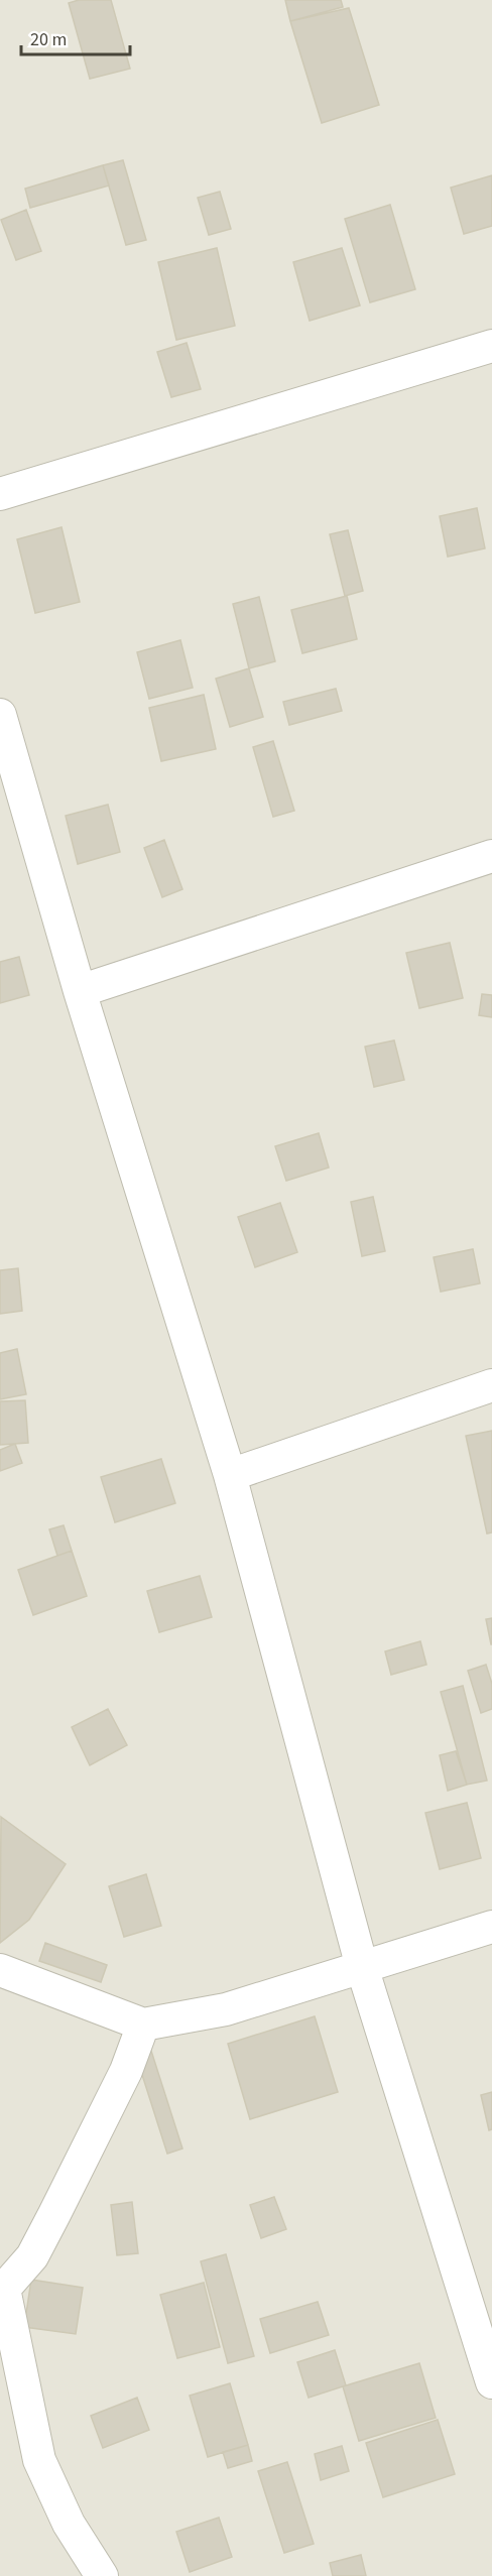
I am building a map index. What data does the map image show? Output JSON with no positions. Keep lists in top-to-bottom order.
{
  "scale_bar": "20 m"
}
